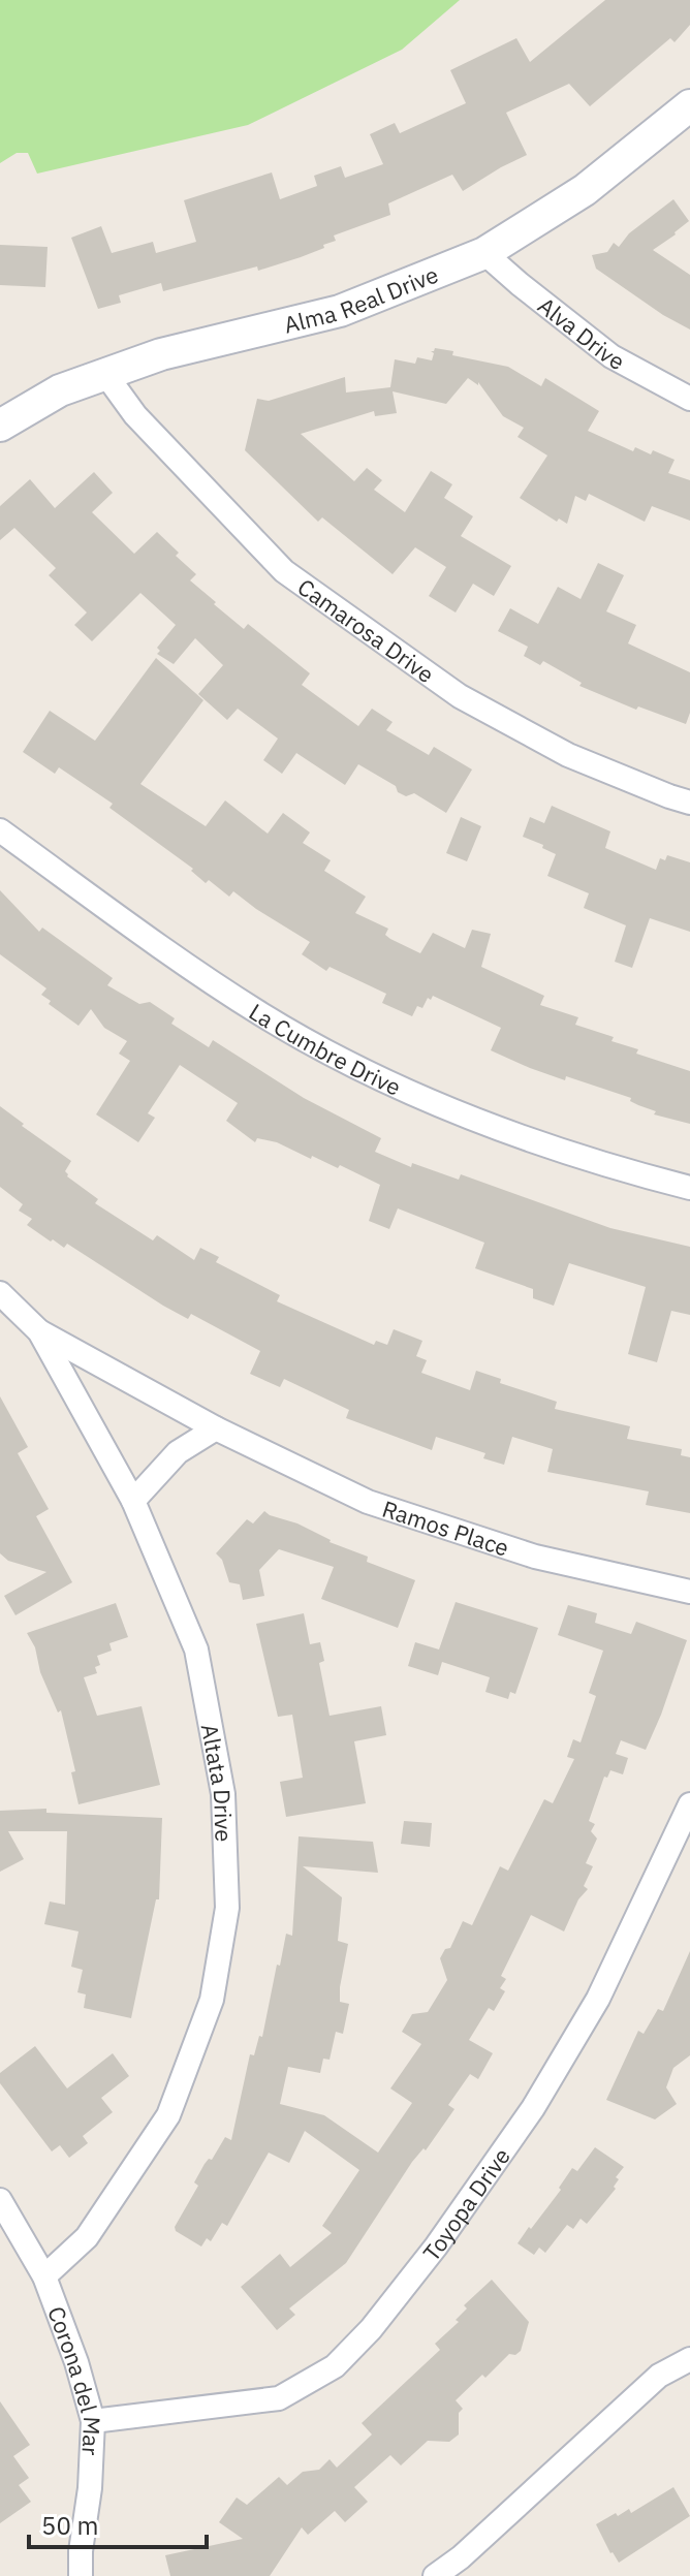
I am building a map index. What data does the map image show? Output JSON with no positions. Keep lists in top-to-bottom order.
{
  "streets": {
    "street": [
      "Alma Real Drive",
      "Alva Drive",
      "Camarosa Drive",
      "La Cumbre Drive",
      "Ramos Place",
      "Altata Drive",
      "Toyopa Drive",
      "Corona del Mar"
    ]
  },
  "crossings": [
    ["Alma Real Drive", "Alva Drive"],
    ["Alma Real Drive", "Camarosa Drive"],
    ["Ramos Place", "Altata Drive"],
    ["Altata Drive", "Corona del Mar"],
    ["Toyopa Drive", "Corona del Mar"]
  ],
  "scale_bar": "50 m"
}
